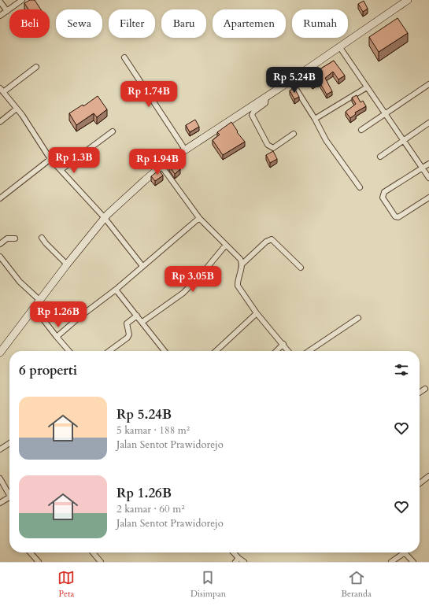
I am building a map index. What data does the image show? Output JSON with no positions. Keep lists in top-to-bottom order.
{
  "page": {
    "chip": [
      "Beli",
      "Sewa",
      "Filter",
      "Baru",
      "Apartemen",
      "Rumah"
    ],
    "price": [
      "Rp 5.24B",
      "Rp 1.74B",
      "Rp 1.3B",
      "Rp 1.94B",
      "Rp 3.05B",
      "Rp 1.26B"
    ],
    "heading": "6 properti",
    "list": [
      {
        "name": "Rp 5.24B",
        "note": "5 kamar · 188 m² · Jalan Sentot Prawidorejo"
      },
      {
        "name": "Rp 1.26B",
        "note": "2 kamar · 60 m² · Jalan Sentot Prawidorejo"
      }
    ],
    "tabs": ["Peta", "Disimpan", "Beranda"]
  }
}
